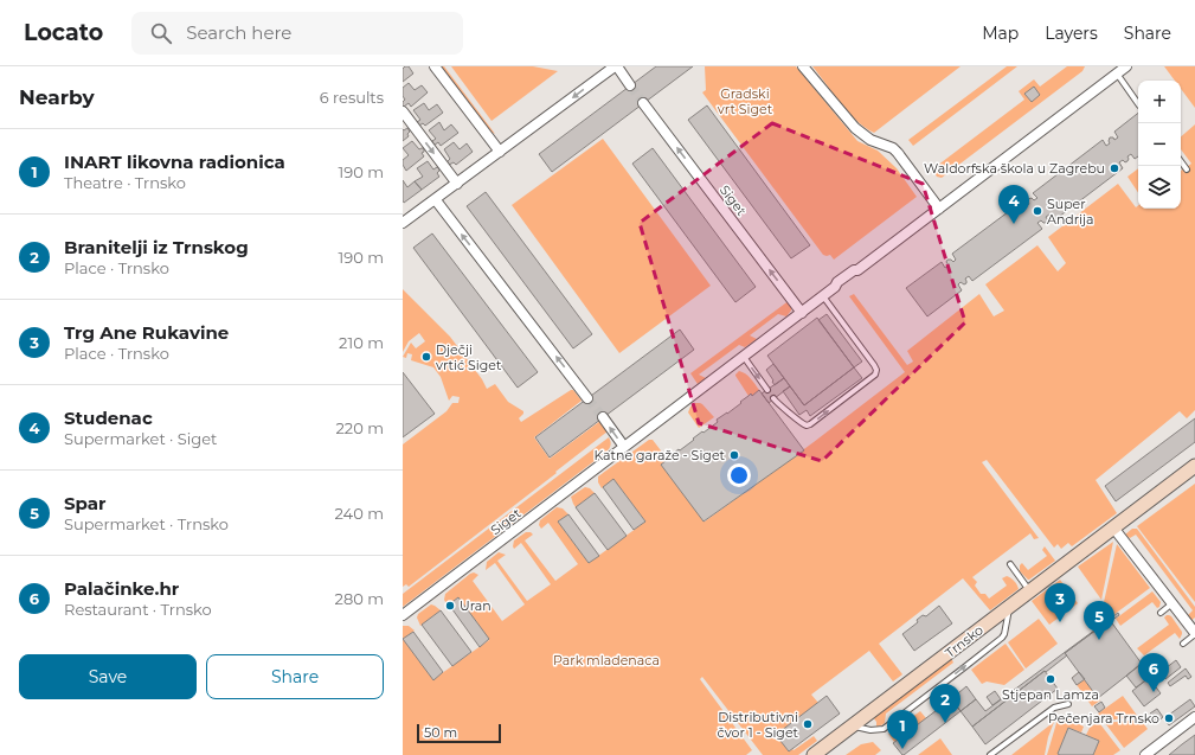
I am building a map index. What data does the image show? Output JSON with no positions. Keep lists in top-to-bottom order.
{
  "streets": {
    "street": ["Siget", "Trnsko"]
  },
  "parks": ["Gradski vrt Siget", "Park mladenaca"],
  "places": [
    "Waldorfska škola u Zagrebu",
    "Super Andrija",
    "Dječji vrtić Siget",
    "Katne garaže - Siget",
    "Uran",
    "Stjepan Lamza",
    "Pečenjara Trnsko",
    "Distributivni čvor 1 - Siget"
  ],
  "scale_bar": "50 m",
  "page": {
    "header": "Locato",
    "search": "Search here",
    "nav": ["Map", "Layers", "Share"],
    "heading": ["Nearby", "6 results"],
    "map_buttons": ["+", "−"],
    "list": [
      {
        "mark": "1",
        "name": "INART likovna radionica",
        "note": "Theatre · Trnsko",
        "value": "190 m"
      },
      {
        "mark": "2",
        "name": "Branitelji iz Trnskog",
        "note": "Place · Trnsko",
        "value": "190 m"
      },
      {
        "mark": "3",
        "name": "Trg Ane Rukavine",
        "note": "Place · Trnsko",
        "value": "210 m"
      },
      {
        "mark": "4",
        "name": "Studenac",
        "note": "Supermarket · Siget",
        "value": "220 m"
      },
      {
        "mark": "5",
        "name": "Spar",
        "note": "Supermarket · Trnsko",
        "value": "240 m"
      },
      {
        "mark": "6",
        "name": "Palačinke.hr",
        "note": "Restaurant · Trnsko",
        "value": "280 m"
      }
    ],
    "pins": [
      "4",
      "3",
      "5",
      "6",
      "2",
      "1"
    ],
    "buttons": ["Save", "Share"],
    "scale": "50 m"
  }
}
